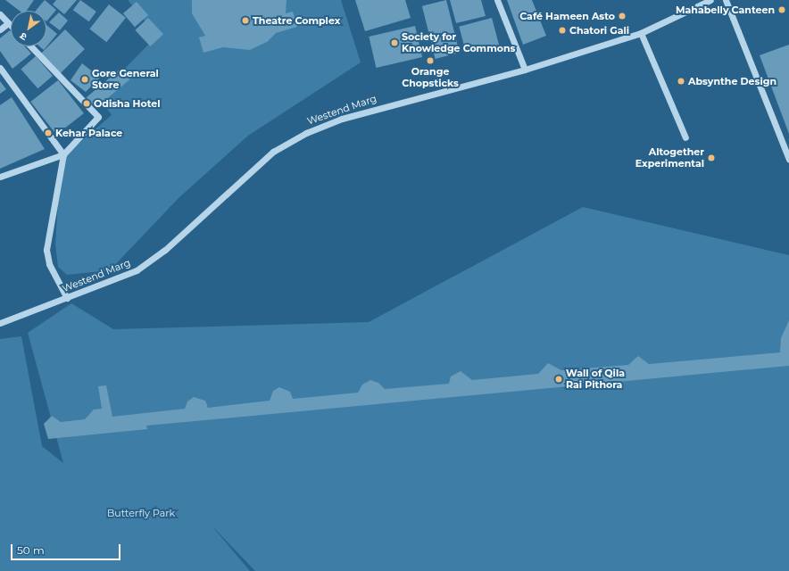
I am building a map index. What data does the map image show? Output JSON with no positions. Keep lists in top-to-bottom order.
{
  "streets": {
    "street": ["Westend Marg"]
  },
  "parks": ["Butterfly Park"],
  "places": [
    "Mahabelly Canteen",
    "Café Hameen Asto",
    "Theatre Complex",
    "Chatori Gali",
    "Society for Knowledge Commons",
    "Orange Chopsticks",
    "Gore General Store",
    "Absynthe Design",
    "Odisha Hotel",
    "Kehar Palace",
    "Altogether Experimental",
    "Wall of Qila Rai Pithora"
  ],
  "scale_bar": "50 m",
  "north": "bottom left"
}
